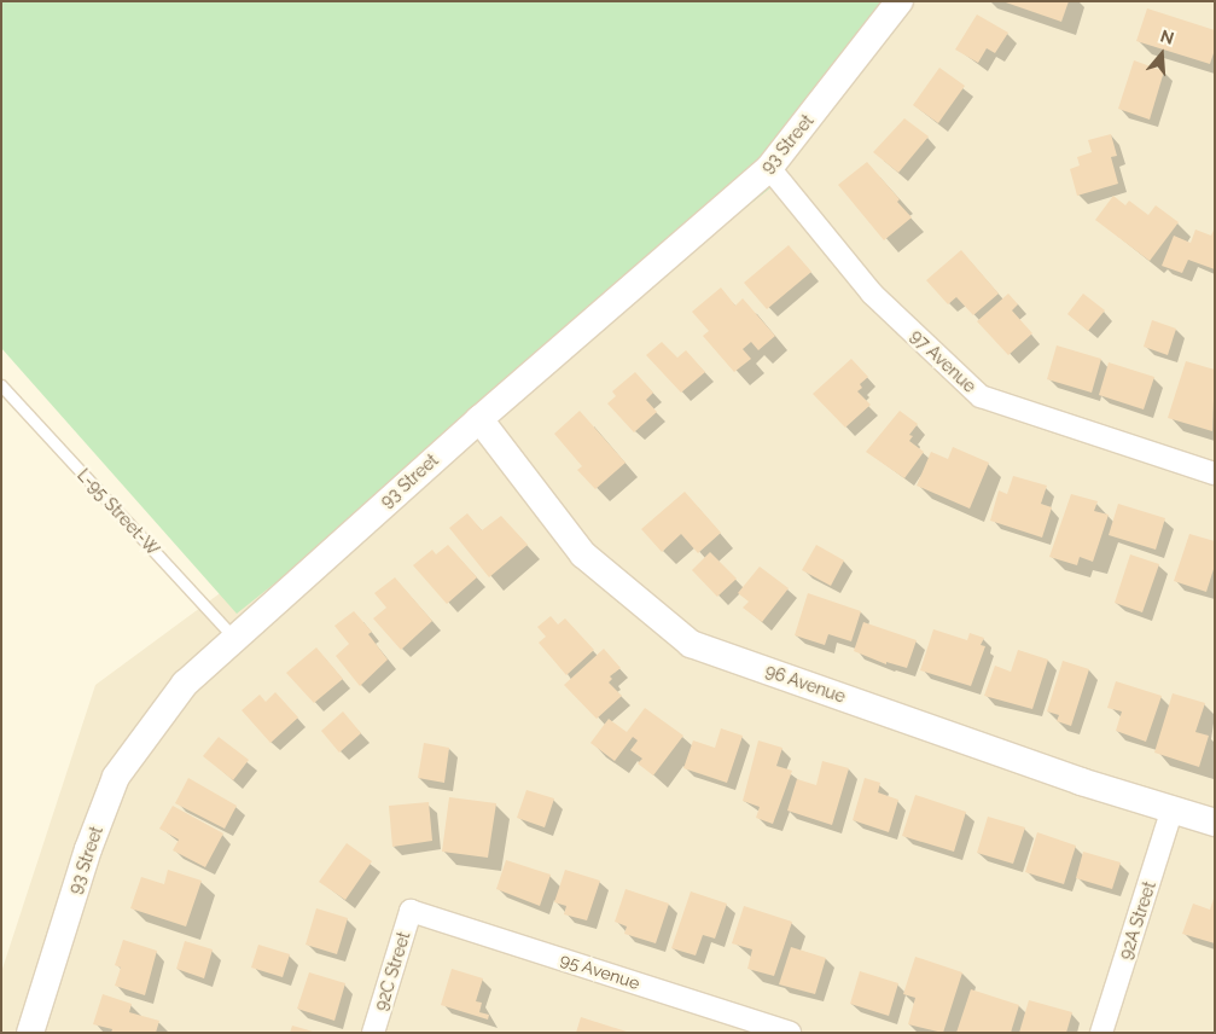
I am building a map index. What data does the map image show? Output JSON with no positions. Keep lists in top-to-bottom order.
{
  "streets": {
    "street": [
      "93 Street",
      "97 Avenue",
      "96 Avenue",
      "92A Street",
      "92C Street",
      "95 Avenue"
    ],
    "lane": ["L-95 Street-W"]
  },
  "crossings": [
    ["93 Street", "97 Avenue"],
    ["93 Street", "L-95 Street-W"],
    ["93 Street", "96 Avenue"],
    ["96 Avenue", "92A Street"],
    ["92C Street", "95 Avenue"]
  ],
  "north": "top"
}
